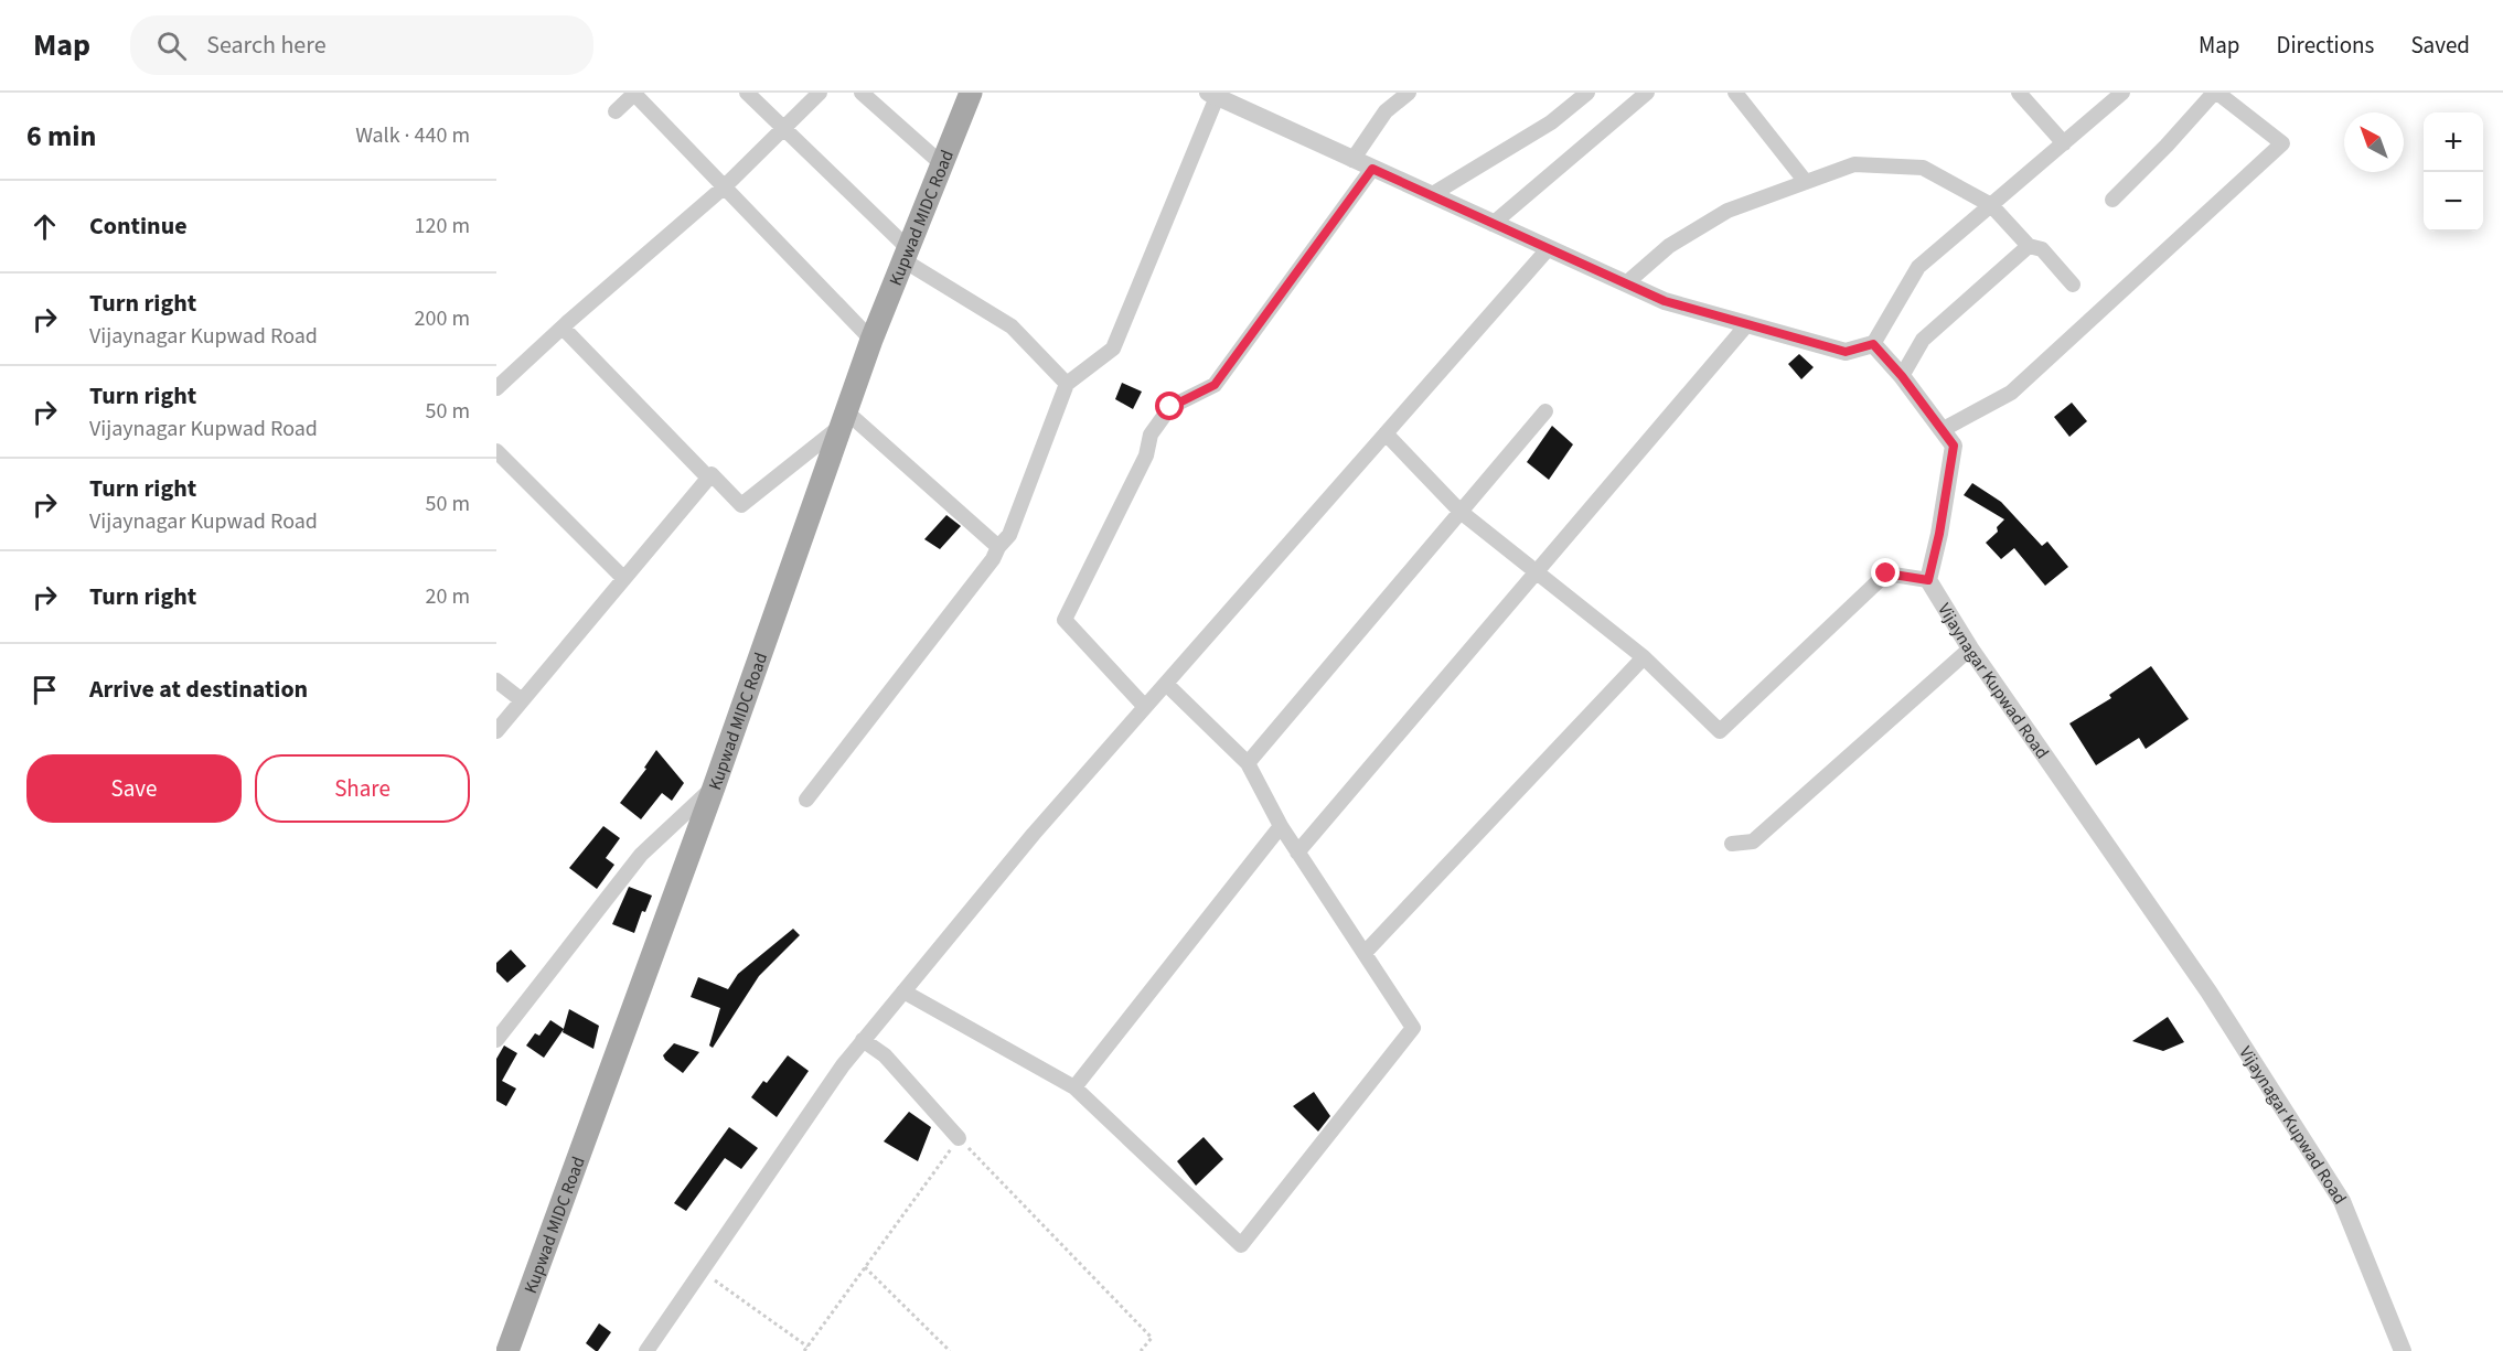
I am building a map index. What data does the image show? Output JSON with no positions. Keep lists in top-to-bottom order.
{
  "streets": {
    "main road": ["Kupwad MIDC Road"],
    "street": ["Vijaynagar Kupwad Road"]
  },
  "north": "top left",
  "page": {
    "header": "Map",
    "search": "Search here",
    "nav": ["Map", "Directions", "Saved"],
    "heading": ["6 min", "Walk · 440 m"],
    "map_buttons": ["+", "−"],
    "list": [
      ["Continue", "120 m"],
      ["Turn right", "Vijaynagar Kupwad Road", "200 m"],
      ["Turn right", "Vijaynagar Kupwad Road", "50 m"],
      ["Turn right", "Vijaynagar Kupwad Road", "50 m"],
      ["Turn right", "20 m"],
      "Arrive at destination"
    ],
    "buttons": ["Save", "Share"]
  }
}
